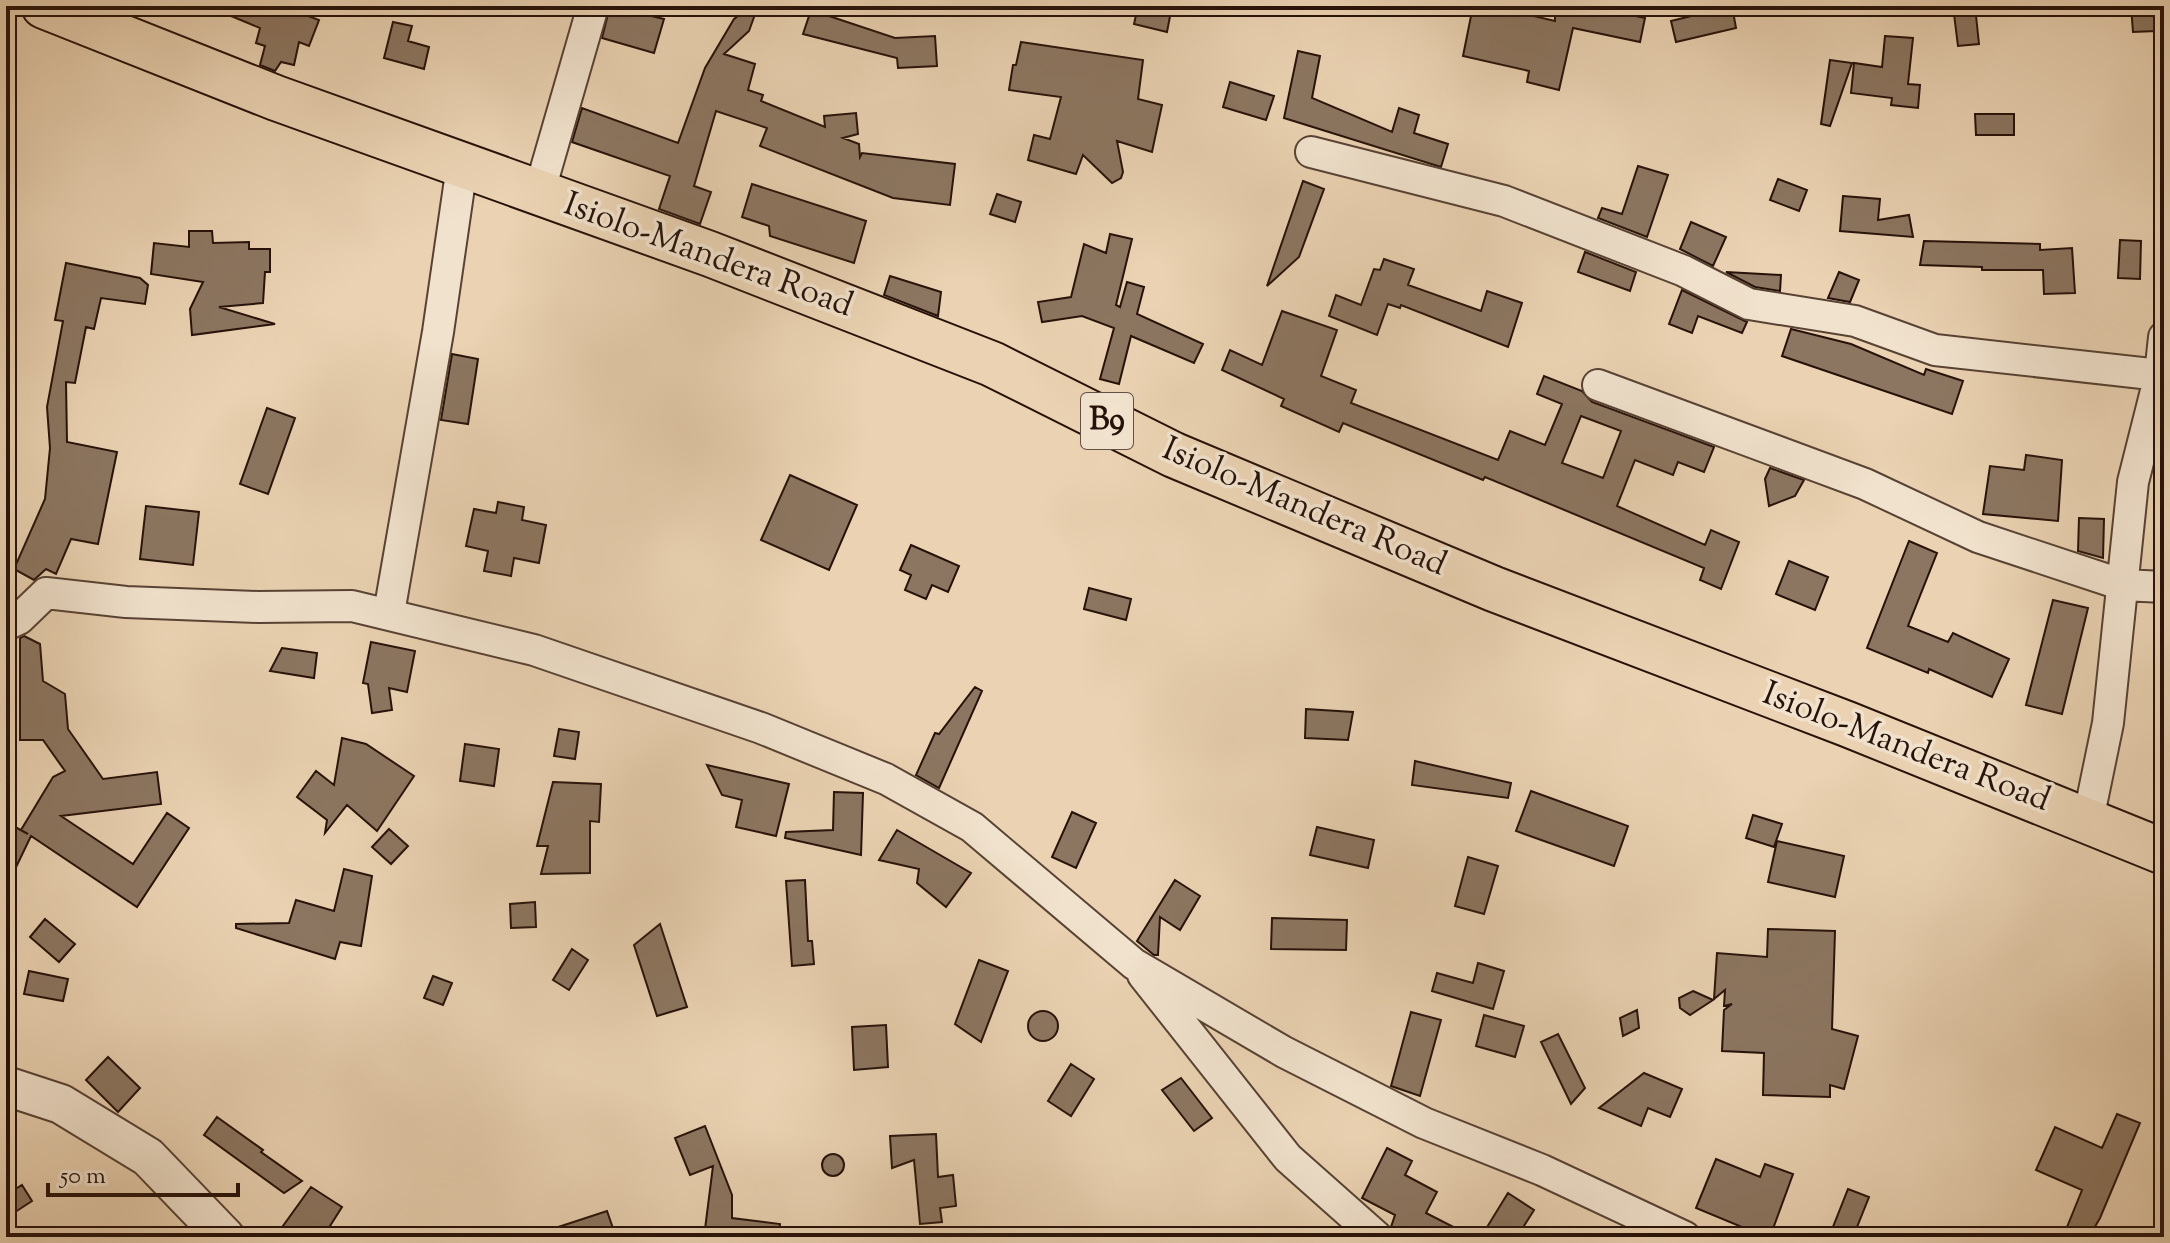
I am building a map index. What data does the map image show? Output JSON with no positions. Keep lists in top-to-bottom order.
{
  "streets": {
    "highway": ["Isiolo-Mandera Road", "B9"]
  },
  "scale_bar": "50 m"
}
